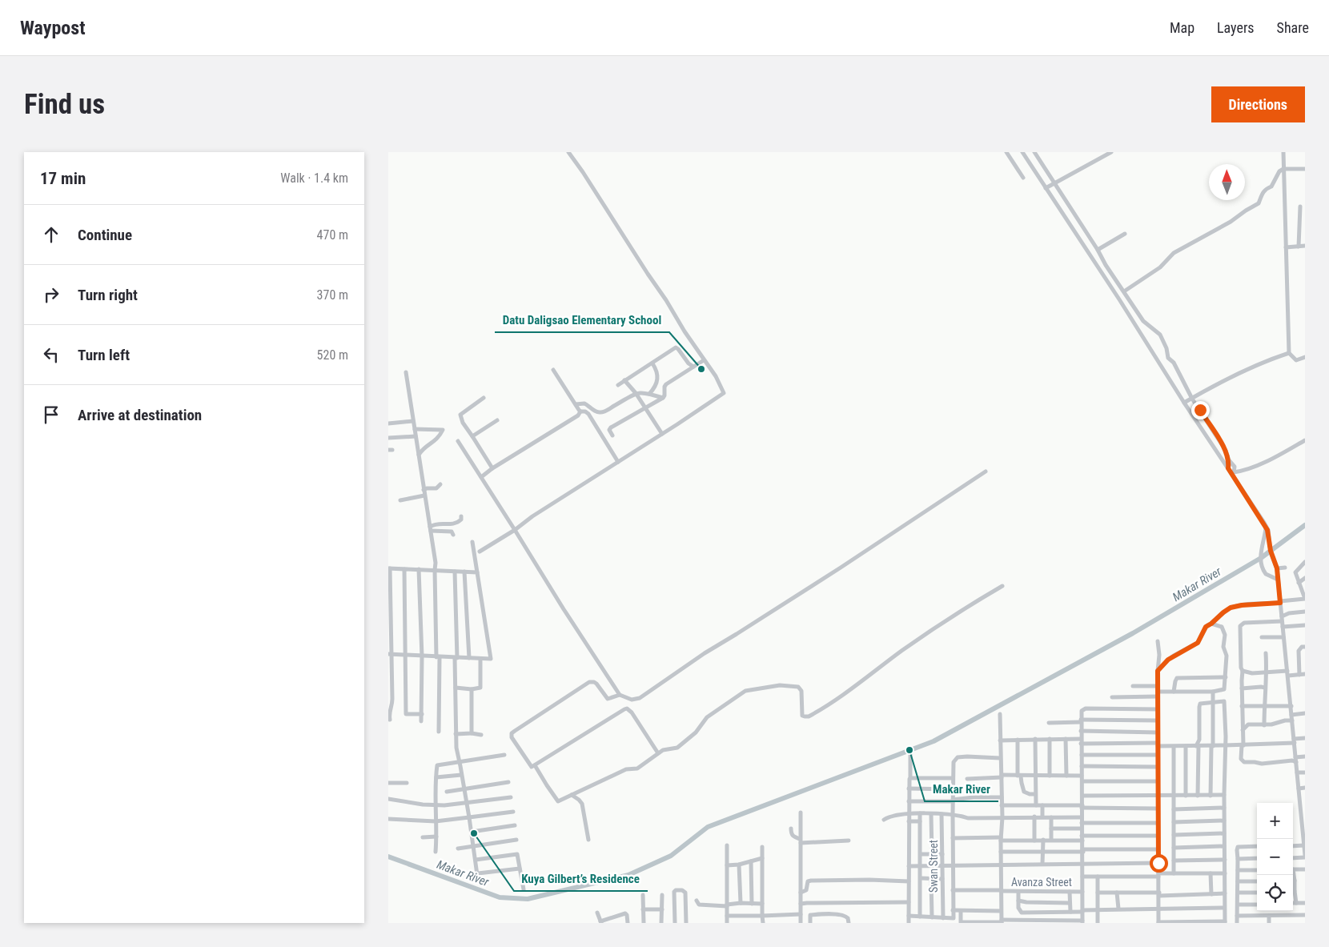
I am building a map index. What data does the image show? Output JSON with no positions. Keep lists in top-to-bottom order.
{
  "streets": {
    "street": ["Swan Street", "Avanza Street"]
  },
  "water": ["Makar River"],
  "places": ["Datu Daligsao Elementary School", "Makar River", "Kuya Gilbert’s Residence"],
  "north": "top",
  "page": {
    "header": "Waypost",
    "nav": ["Map", "Layers", "Share"],
    "buttons": "Directions",
    "title": "Find us",
    "heading": ["17 min", "Walk · 1.4 km"],
    "list": [
      ["Continue", "470 m"],
      ["Turn right", "370 m"],
      ["Turn left", "520 m"],
      "Arrive at destination"
    ],
    "map_buttons": ["+", "−"]
  }
}
